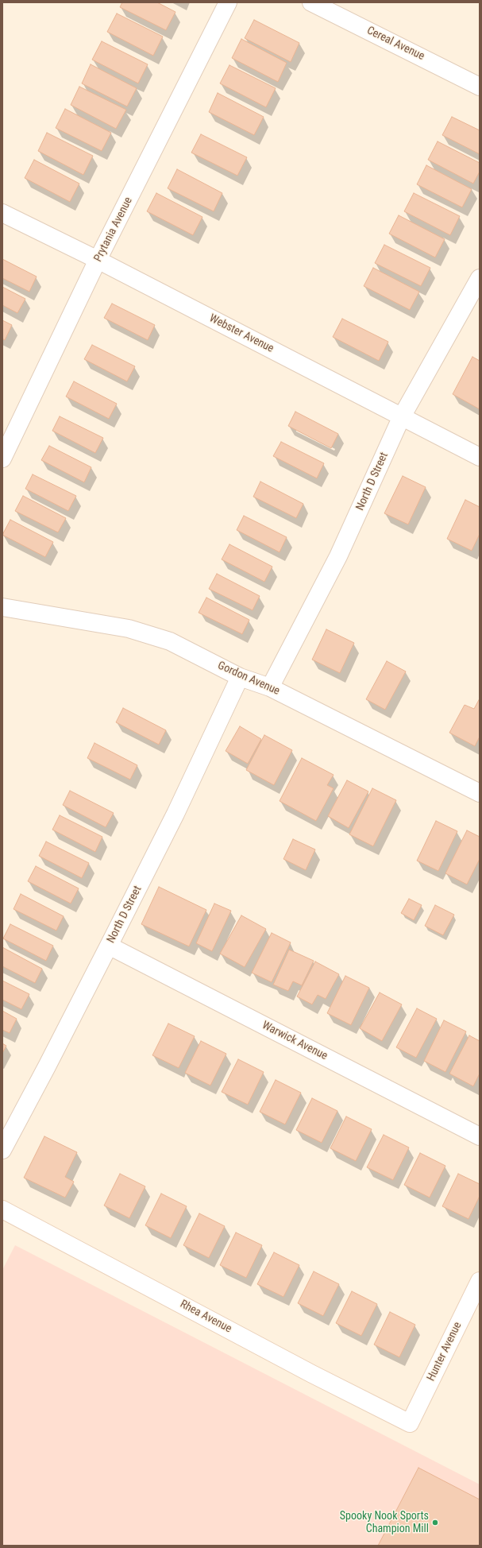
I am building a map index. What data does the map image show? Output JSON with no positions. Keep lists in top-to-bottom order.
{
  "streets": {
    "street": [
      "Cereal Avenue",
      "Prytania Avenue",
      "Webster Avenue",
      "North D Street",
      "Gordon Avenue",
      "Warwick Avenue",
      "Rhea Avenue",
      "Hunter Avenue"
    ]
  },
  "crossings": [
    ["Prytania Avenue", "Webster Avenue"],
    ["Webster Avenue", "North D Street"],
    ["North D Street", "Gordon Avenue"],
    ["North D Street", "Warwick Avenue"],
    ["Rhea Avenue", "Hunter Avenue"]
  ],
  "places": ["Spooky Nook Sports Champion Mill"]
}
